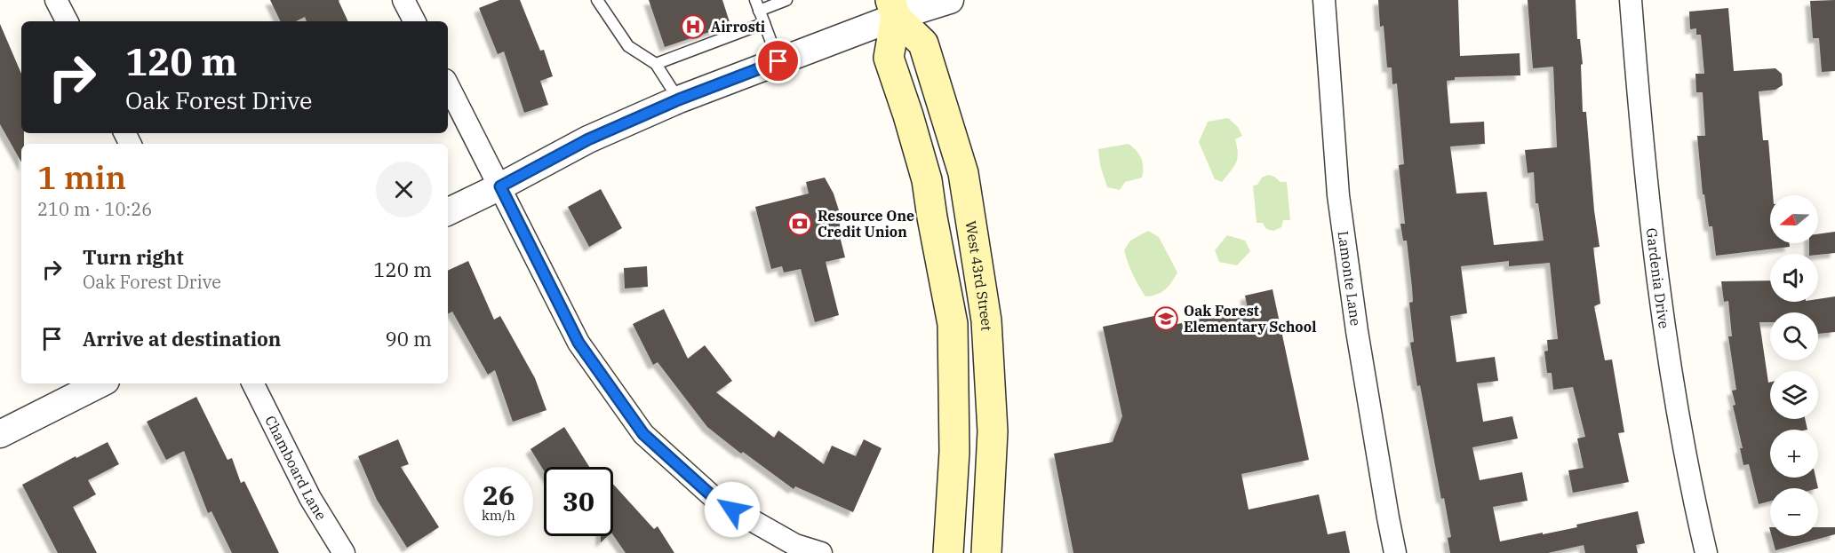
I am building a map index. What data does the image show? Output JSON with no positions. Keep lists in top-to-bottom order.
{
  "streets": {
    "main road": ["West 43rd Street"],
    "street": ["Lamonte Lane", "Gardenia Drive", "Chamboard Lane"]
  },
  "places": {
    "hospital": ["Airrosti"],
    "bank": ["Resource One Credit Union"],
    "school or university": ["Oak Forest Elementary School"]
  },
  "north": "left",
  "page": {
    "turn": ["120 m", "Oak Forest Drive"],
    "heading": ["1 min", "210 m · 10:26"],
    "map_buttons": ["+", "−"],
    "list": [
      {
        "name": "Turn right",
        "note": "Oak Forest Drive",
        "value": "120 m"
      },
      {
        "name": "Arrive at destination",
        "value": "90 m"
      }
    ],
    "speed": "26 km/h",
    "limit": "30"
  }
}
